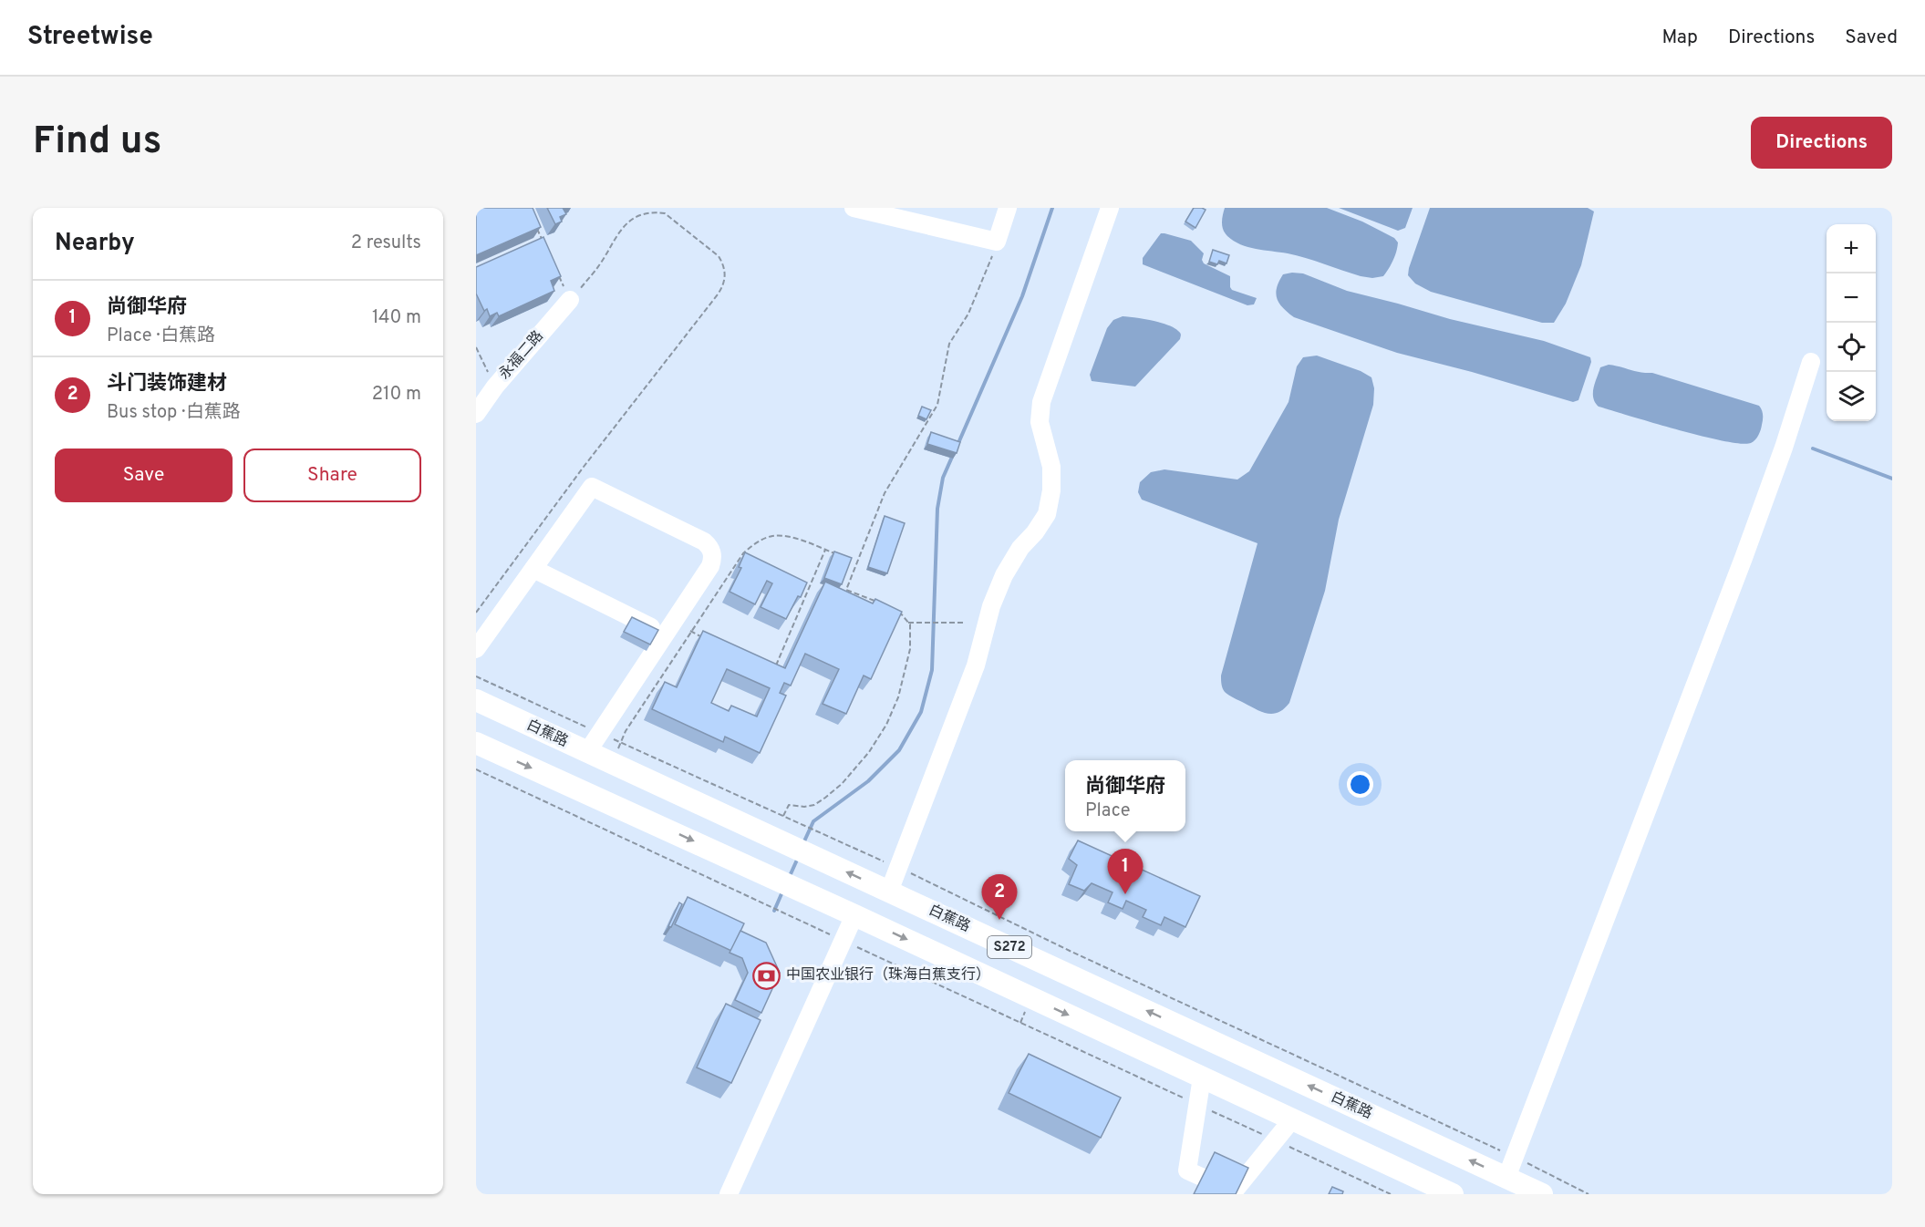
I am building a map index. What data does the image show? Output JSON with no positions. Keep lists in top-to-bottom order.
{
  "streets": {
    "main road": ["白蕉路", "S272"],
    "street": ["永福二路"]
  },
  "places": {
    "bank": ["中国农业银行（珠海白蕉支行）"]
  },
  "page": {
    "header": "Streetwise",
    "nav": ["Map", "Directions", "Saved"],
    "buttons": [
      "Directions",
      ["Save", "Share"]
    ],
    "title": "Find us",
    "heading": ["Nearby", "2 results"],
    "map_buttons": ["+", "−"],
    "list": [
      {
        "mark": "1",
        "name": "尚御华府",
        "note": "Place · 白蕉路",
        "value": "140 m"
      },
      {
        "mark": "2",
        "name": "斗门装饰建材",
        "note": "Bus stop · 白蕉路",
        "value": "210 m"
      }
    ],
    "popup": ["尚御华府", "Place"],
    "pins": ["1", "2"]
  }
}
